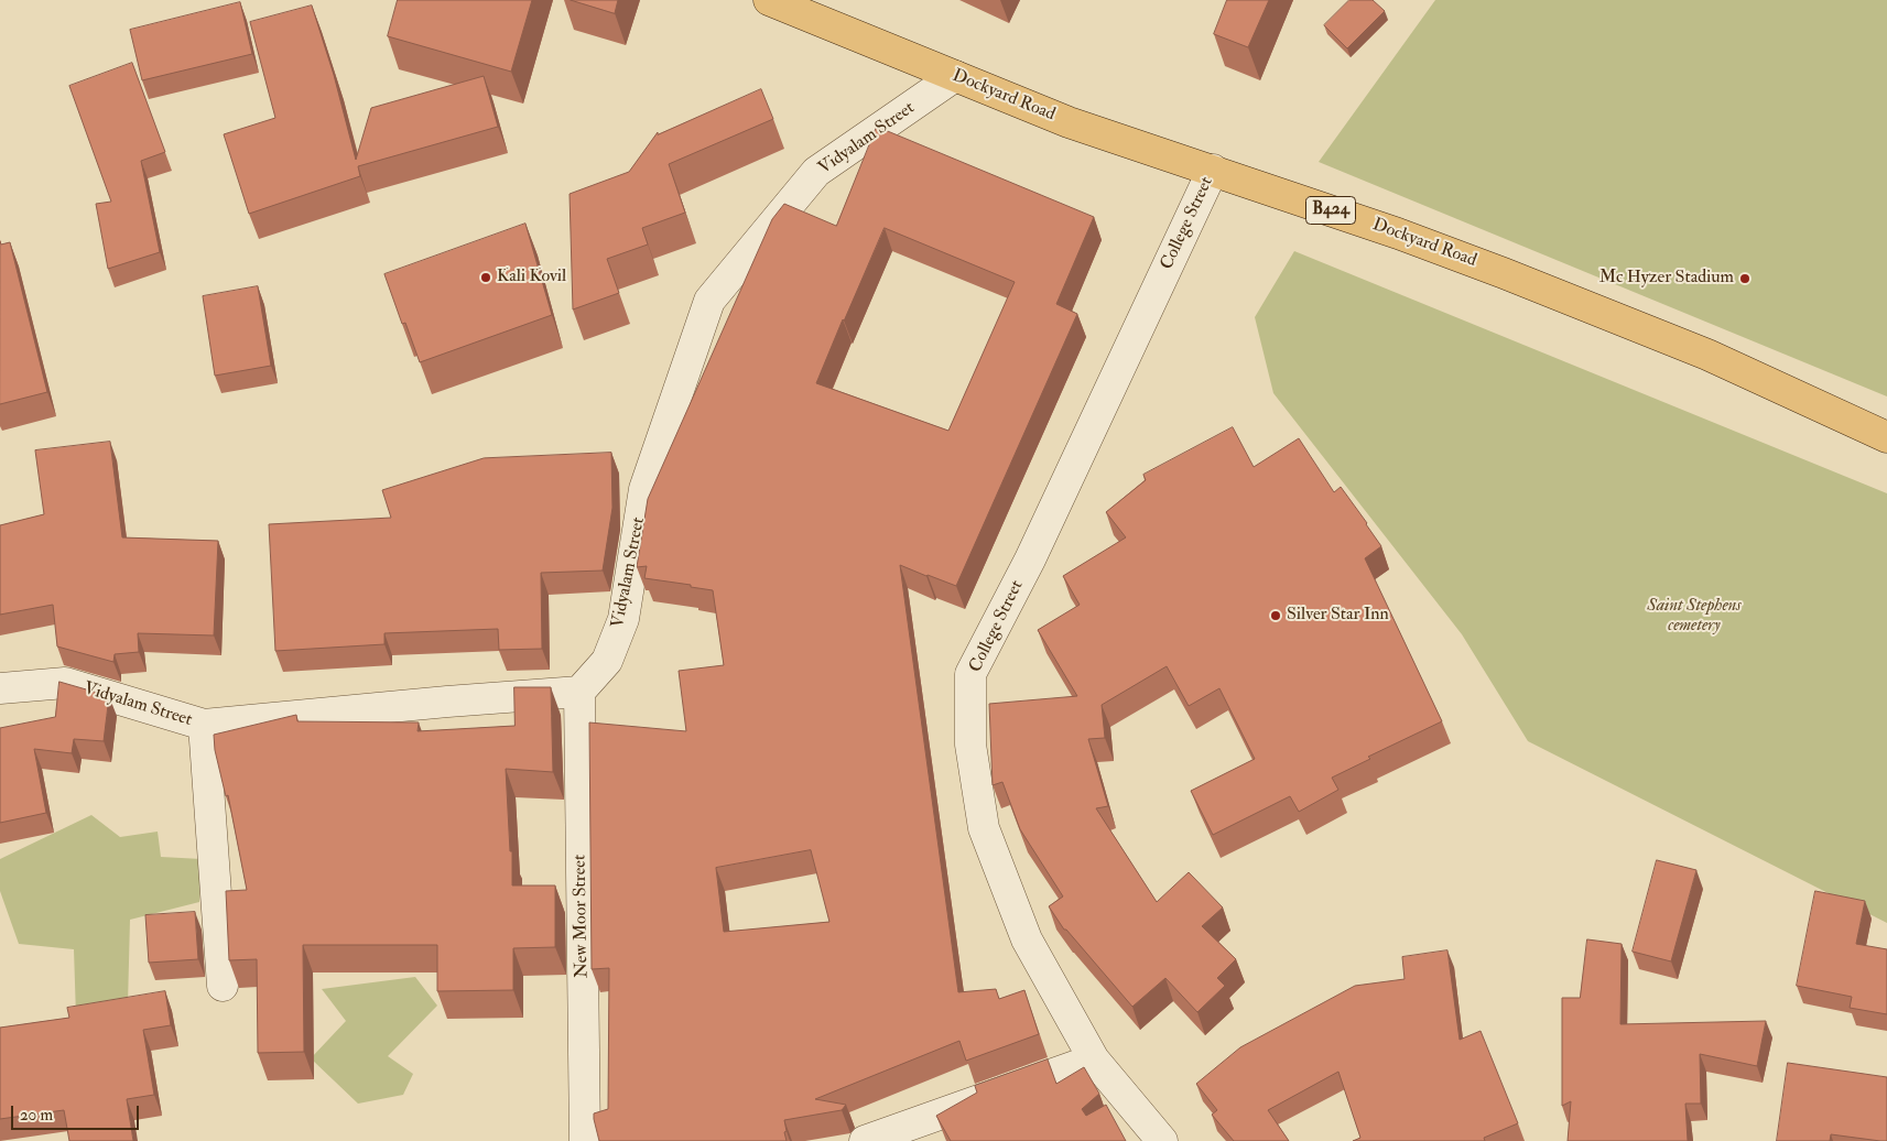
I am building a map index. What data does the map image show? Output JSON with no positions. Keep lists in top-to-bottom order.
{
  "streets": {
    "main road": ["Dockyard Road", "B424"],
    "street": ["Vidyalam Street", "College Street", "New Moor Street"]
  },
  "crossings": [
    ["Dockyard Road", "Vidyalam Street"],
    ["Dockyard Road", "College Street"],
    ["Vidyalam Street", "New Moor Street"]
  ],
  "parks": ["Saint Stephens cemetery"],
  "places": ["Kali Kovil", "Mc Hyzer Stadium", "Silver Star Inn"],
  "scale_bar": "20 m"
}
